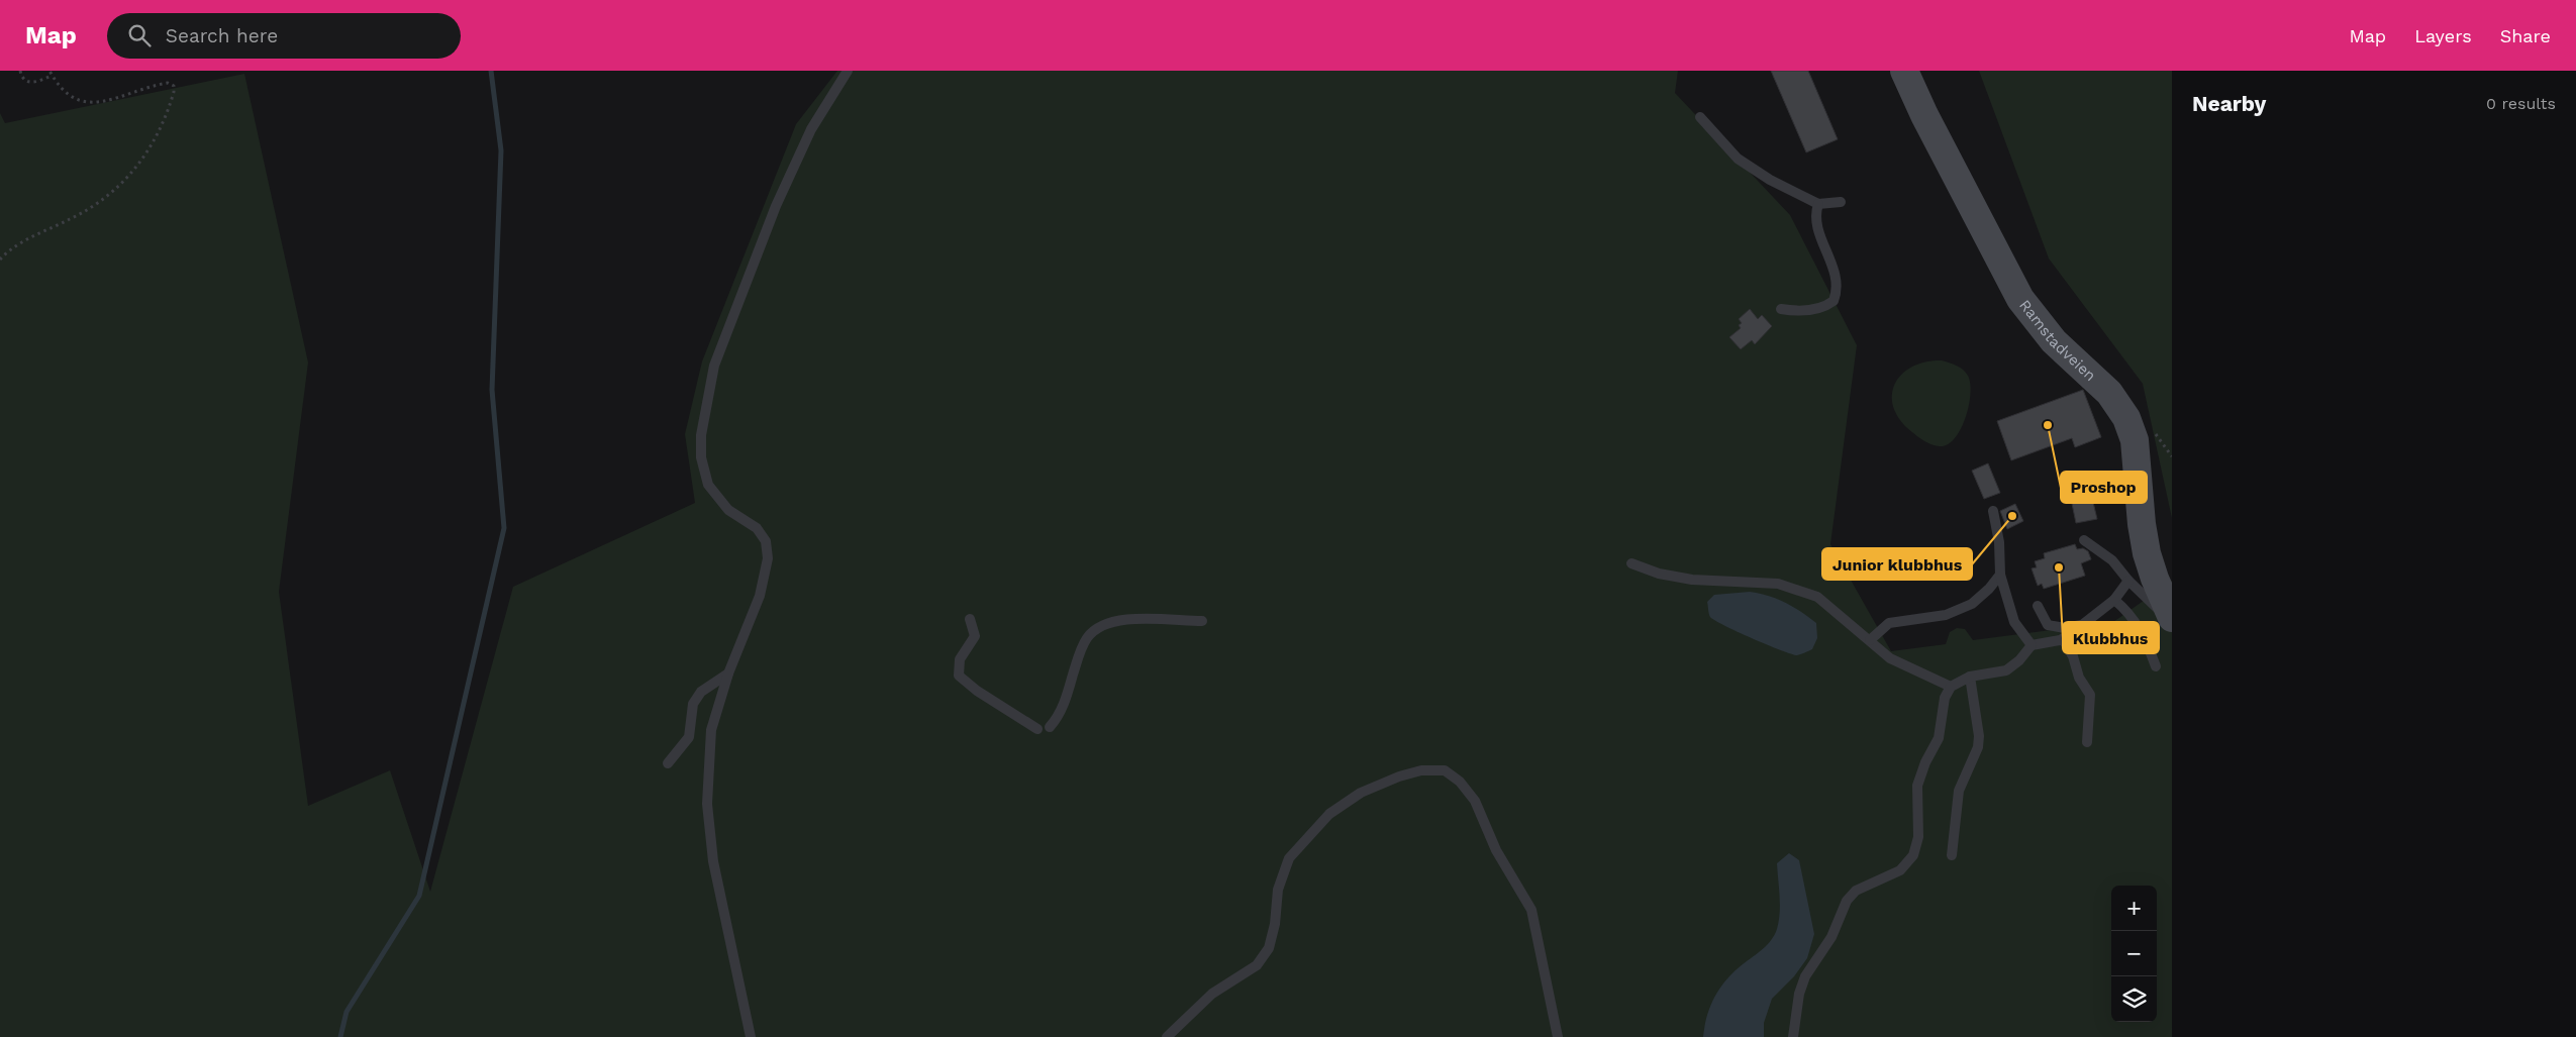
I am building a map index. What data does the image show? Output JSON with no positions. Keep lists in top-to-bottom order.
{
  "streets": {
    "street": ["Ramstadveien"]
  },
  "places": ["Proshop", "Junior klubbhus", "Klubbhus"],
  "page": {
    "header": "Map",
    "search": "Search here",
    "nav": ["Map", "Layers", "Share"],
    "heading": ["Nearby", "0 results"],
    "map_buttons": ["+", "−"]
  }
}
